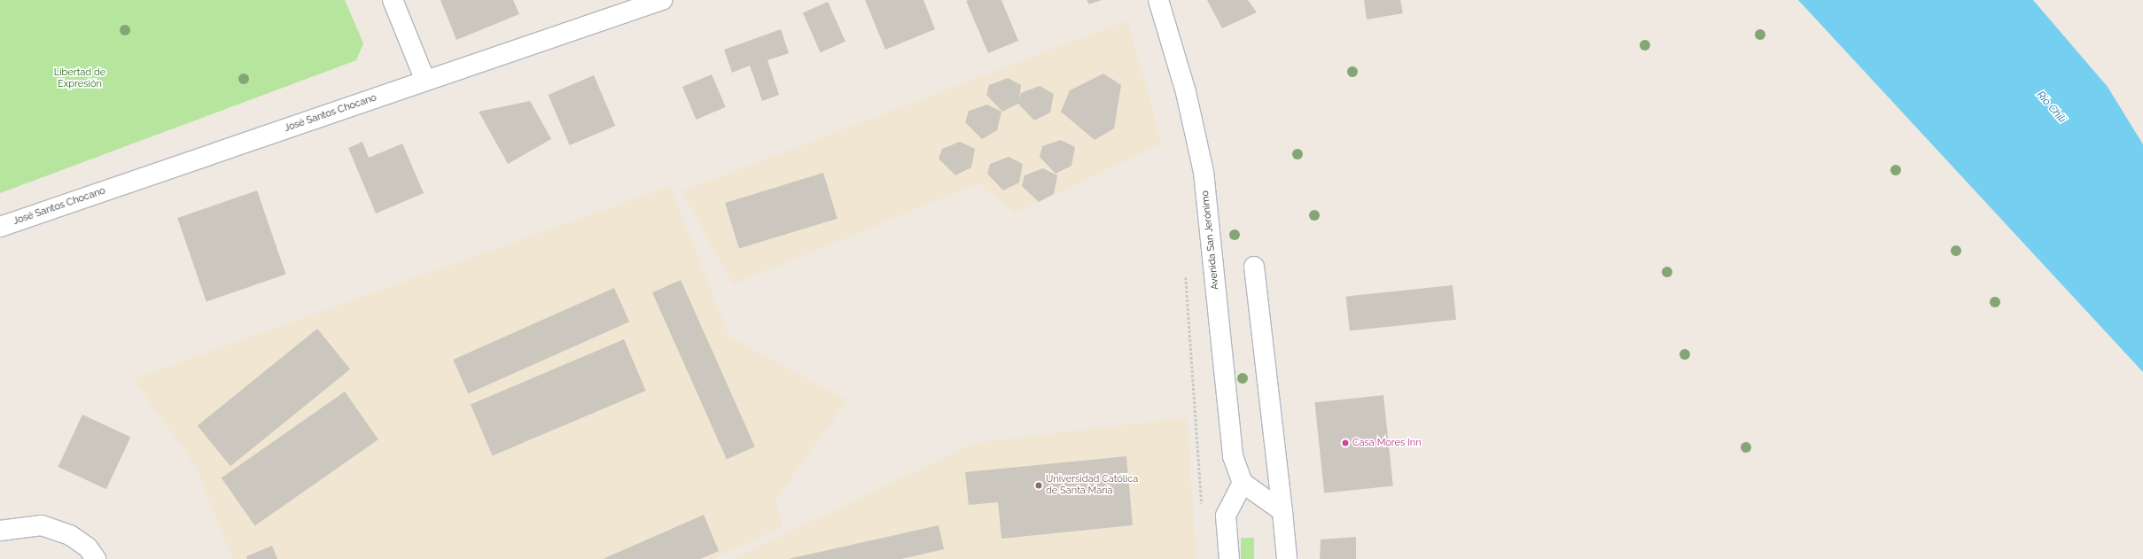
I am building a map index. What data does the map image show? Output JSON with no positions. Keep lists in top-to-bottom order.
{
  "streets": {
    "street": ["José Santos Chocano", "Avenida San Jerónimo"]
  },
  "water": ["Río Chili"],
  "parks": ["Libertad de Expresión"],
  "places": ["Casa Mores Inn", "Universidad Católica de Santa María"]
}
